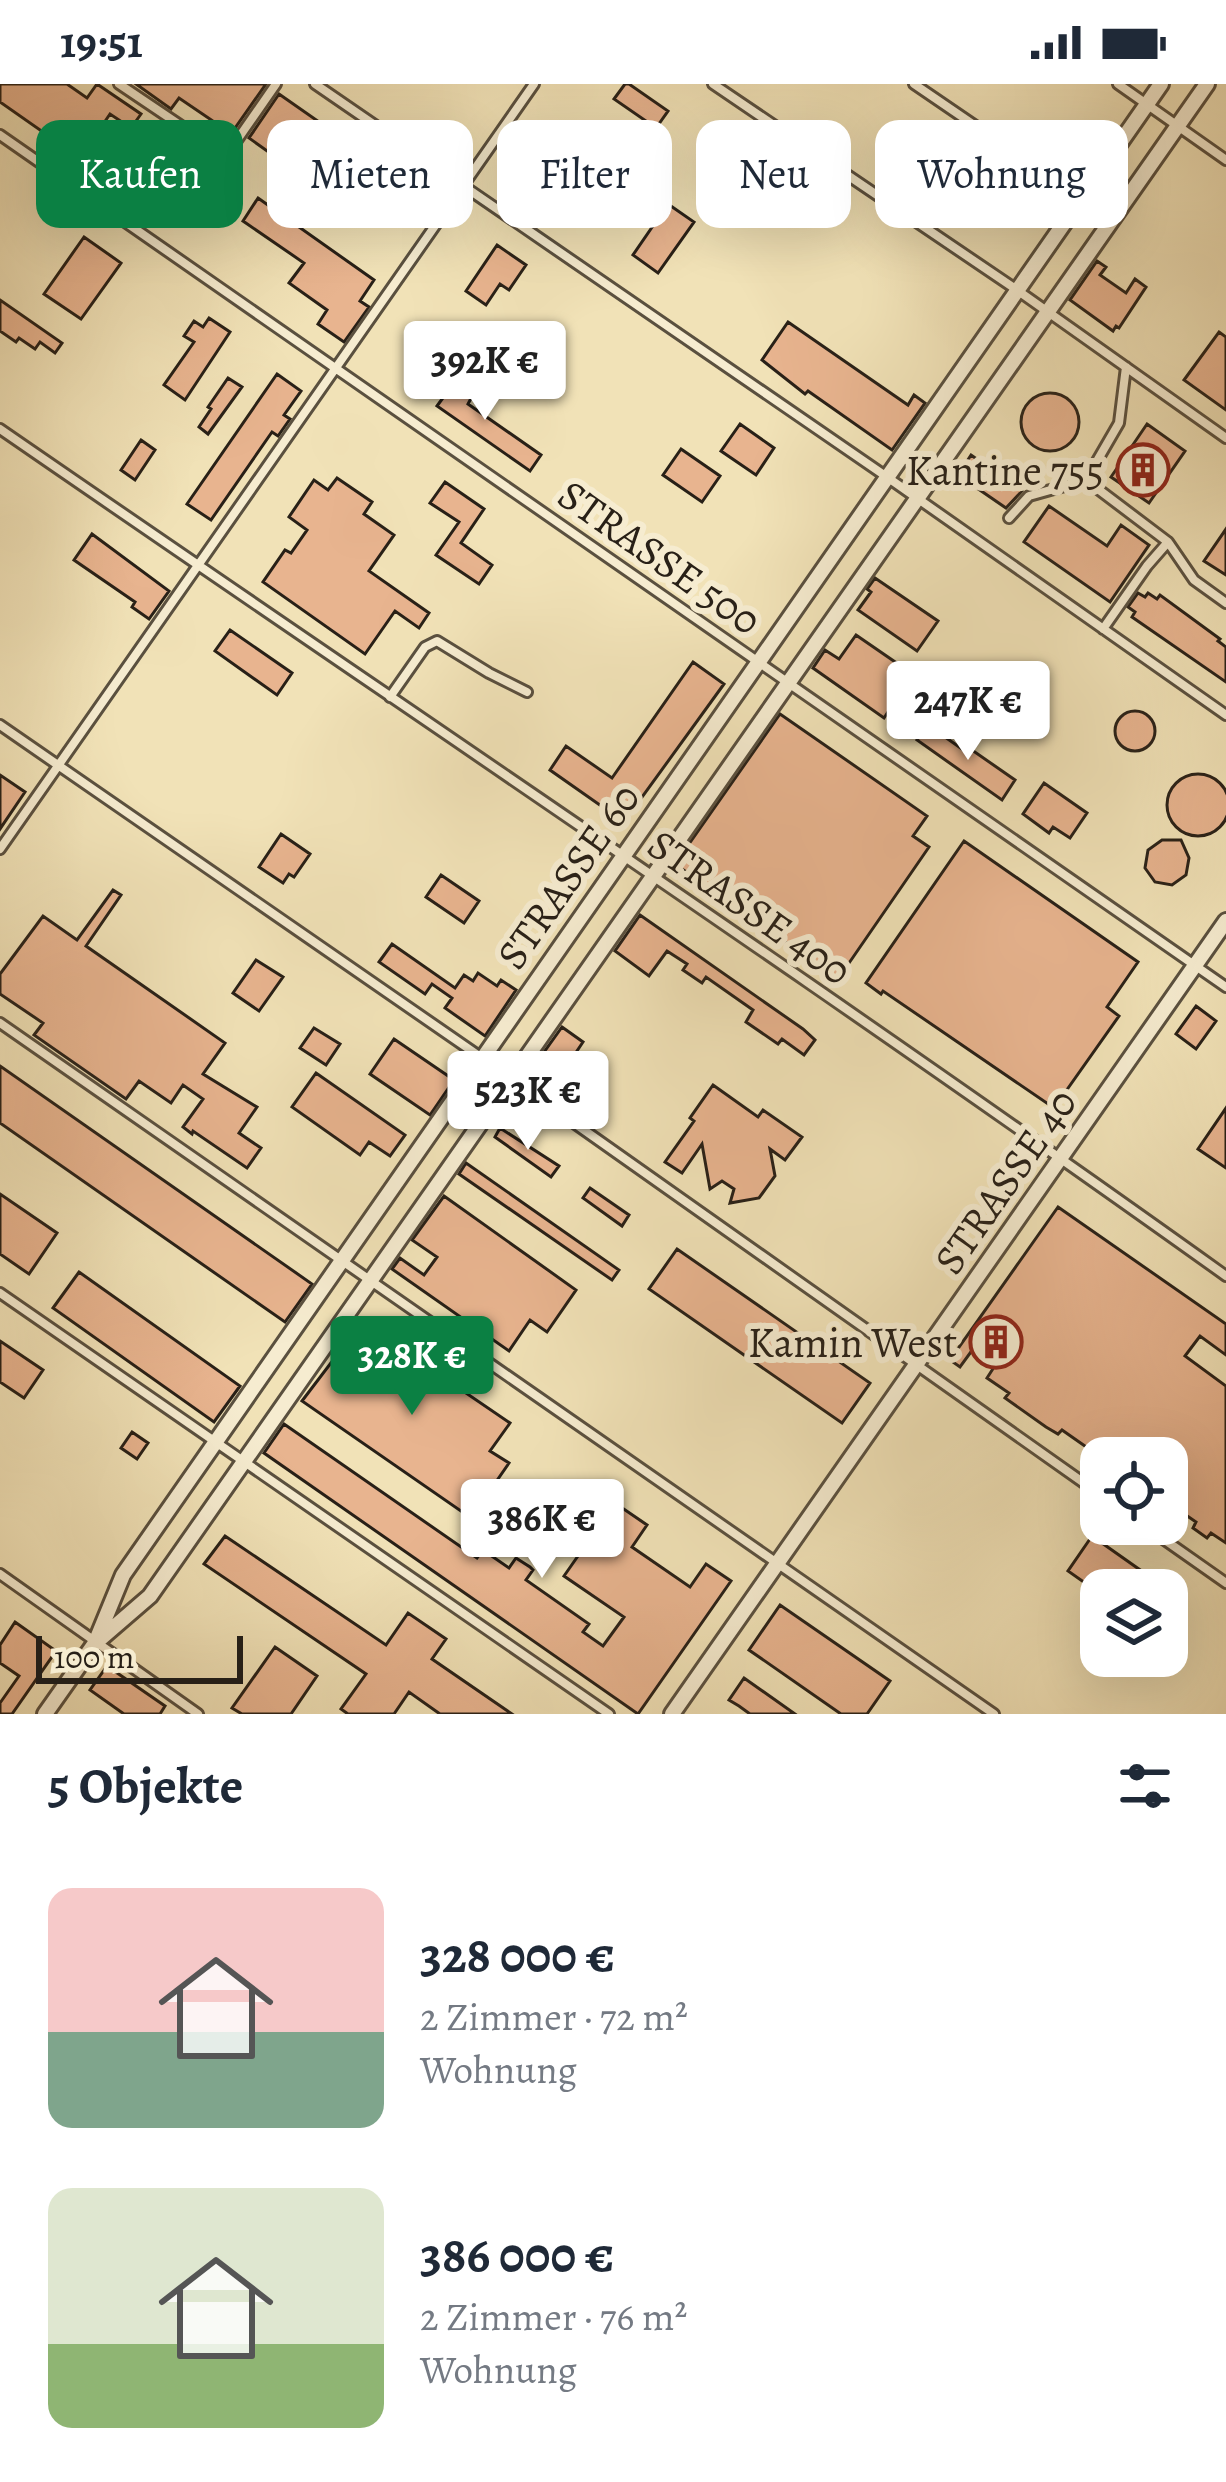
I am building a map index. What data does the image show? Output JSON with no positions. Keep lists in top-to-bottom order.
{
  "streets": {
    "street": ["STRASSE 60", "STRASSE 40"],
    "lane": ["STRASSE 500", "STRASSE 400"]
  },
  "crossings": [
    ["STRASSE 500", "STRASSE 60"],
    ["STRASSE 500", "STRASSE 40"],
    ["STRASSE 60", "STRASSE 400"],
    ["STRASSE 400", "STRASSE 40"]
  ],
  "places": {
    "building": ["Kantine 755", "Kamin West"]
  },
  "scale_bar": "100 m",
  "page": {
    "status": "19:51",
    "chip": [
      "Kaufen",
      "Mieten",
      "Filter",
      "Neu",
      "Wohnung"
    ],
    "price": [
      "392K €",
      "247K €",
      "523K €",
      "328K €",
      "386K €"
    ],
    "scale": "100 m",
    "heading": "5 Objekte",
    "list": [
      {
        "name": "328 000 €",
        "note": "2 Zimmer · 72 m² · Wohnung"
      },
      {
        "name": "386 000 €",
        "note": "2 Zimmer · 76 m² · Wohnung"
      }
    ]
  }
}
